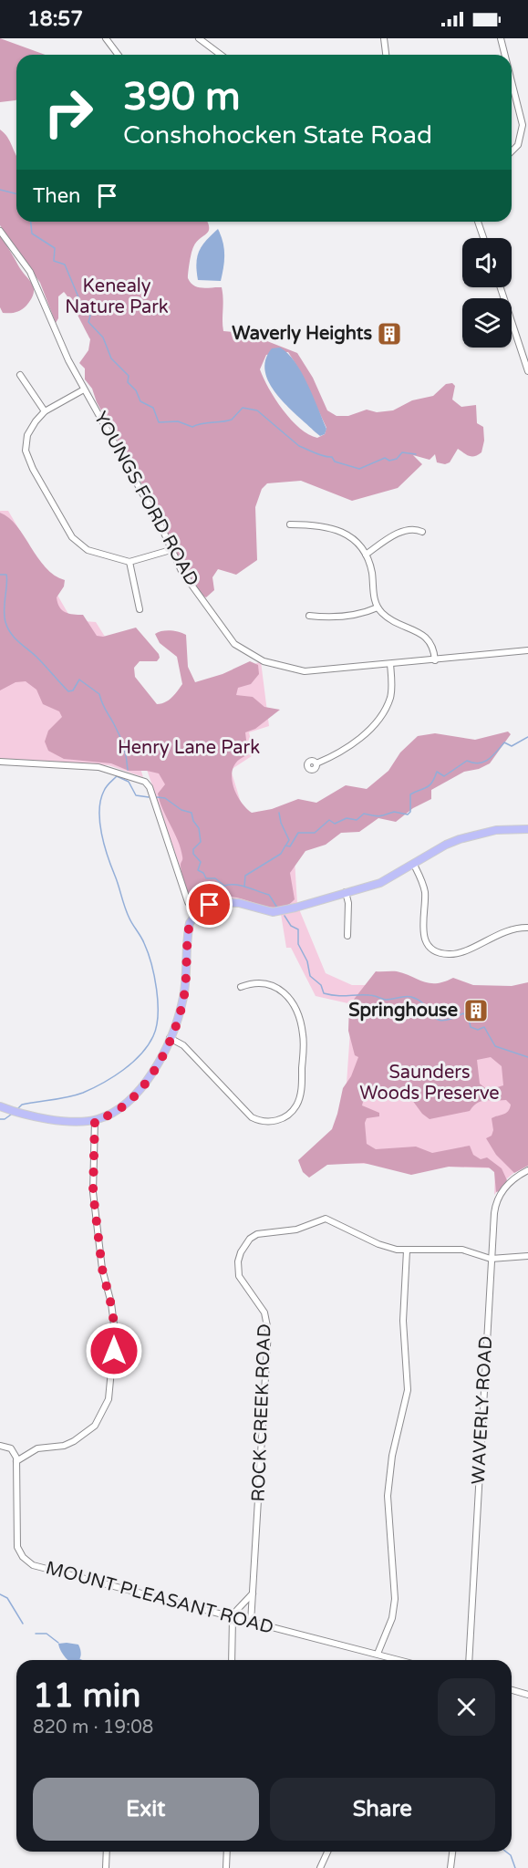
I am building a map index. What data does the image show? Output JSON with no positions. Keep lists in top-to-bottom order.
{
  "streets": {
    "street": [
      "YOUNGS FORD ROAD",
      "WAVERLY ROAD",
      "ROCK CREEK ROAD",
      "MOUNT PLEASANT ROAD"
    ]
  },
  "crossings": [
    ["WAVERLY ROAD", "ROCK CREEK ROAD"],
    ["ROCK CREEK ROAD", "MOUNT PLEASANT ROAD"]
  ],
  "parks": ["Kenealy Nature Park", "Henry Lane Park", "Saunders Woods Preserve"],
  "places": {
    "building": ["Waverly Heights", "Springhouse"]
  },
  "page": {
    "status": "18:57",
    "turn": ["390 m", "Conshohocken State Road"],
    "then": "Then",
    "heading": ["11 min", "820 m · 19:08"],
    "buttons": ["Exit", "Share"]
  }
}
